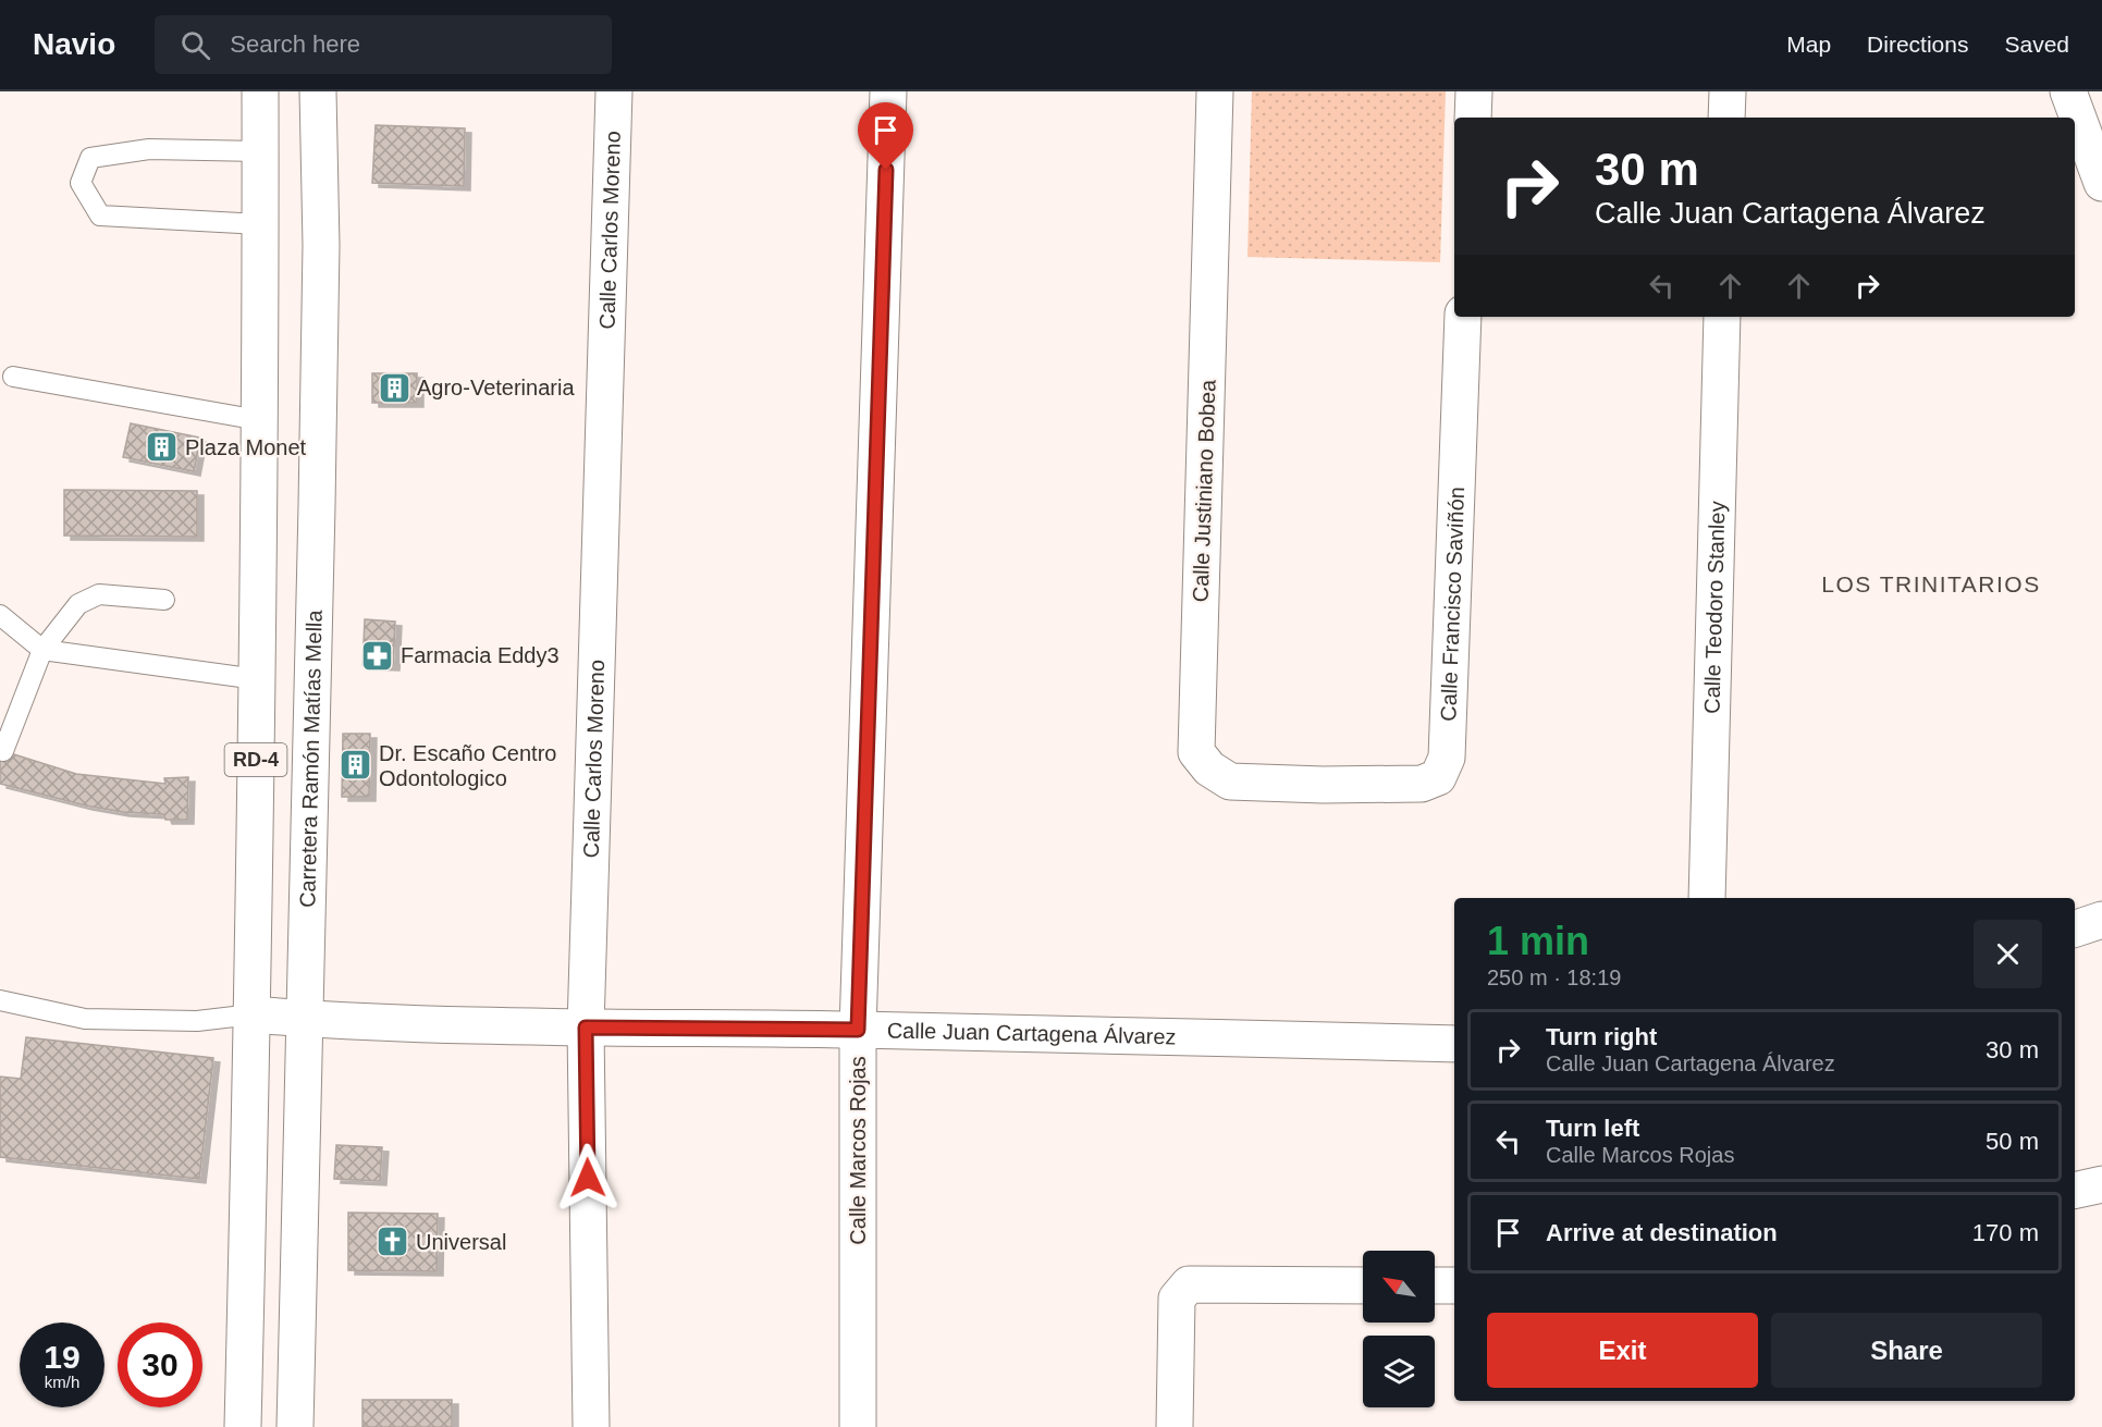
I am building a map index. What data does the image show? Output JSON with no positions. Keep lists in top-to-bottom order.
{
  "streets": {
    "street": [
      "Calle Carlos Moreno",
      "Calle Justiniano Bobea",
      "Calle Francisco Saviñón",
      "Calle Teodoro Stanley",
      "RD-4",
      "Carretera Ramón Matías Mella",
      "Calle Juan Cartagena Álvarez",
      "Calle Marcos Rojas"
    ]
  },
  "crossings": [
    ["Calle Carlos Moreno", "Calle Juan Cartagena Álvarez"],
    ["Calle Justiniano Bobea", "Calle Francisco Saviñón"],
    ["RD-4", "Calle Juan Cartagena Álvarez"],
    ["Carretera Ramón Matías Mella", "Calle Juan Cartagena Álvarez"],
    ["Calle Juan Cartagena Álvarez", "Calle Marcos Rojas"]
  ],
  "districts": ["LOS TRINITARIOS"],
  "places": {
    "building": ["Agro-Veterinaria", "Plaza Monet", "Dr. Escaño Centro Odontologico"],
    "pharmacy": ["Farmacia Eddy3"],
    "church": ["Universal"]
  },
  "north": "top left",
  "page": {
    "header": "Navio",
    "search": "Search here",
    "nav": ["Map", "Directions", "Saved"],
    "turn": ["30 m", "Calle Juan Cartagena Álvarez"],
    "heading": ["1 min", "250 m · 18:19"],
    "list": [
      {
        "name": "Turn right",
        "note": "Calle Juan Cartagena Álvarez",
        "value": "30 m"
      },
      {
        "name": "Turn left",
        "note": "Calle Marcos Rojas",
        "value": "50 m"
      },
      {
        "name": "Arrive at destination",
        "value": "170 m"
      }
    ],
    "buttons": ["Exit", "Share"],
    "speed": "19 km/h",
    "limit": "30"
  }
}
